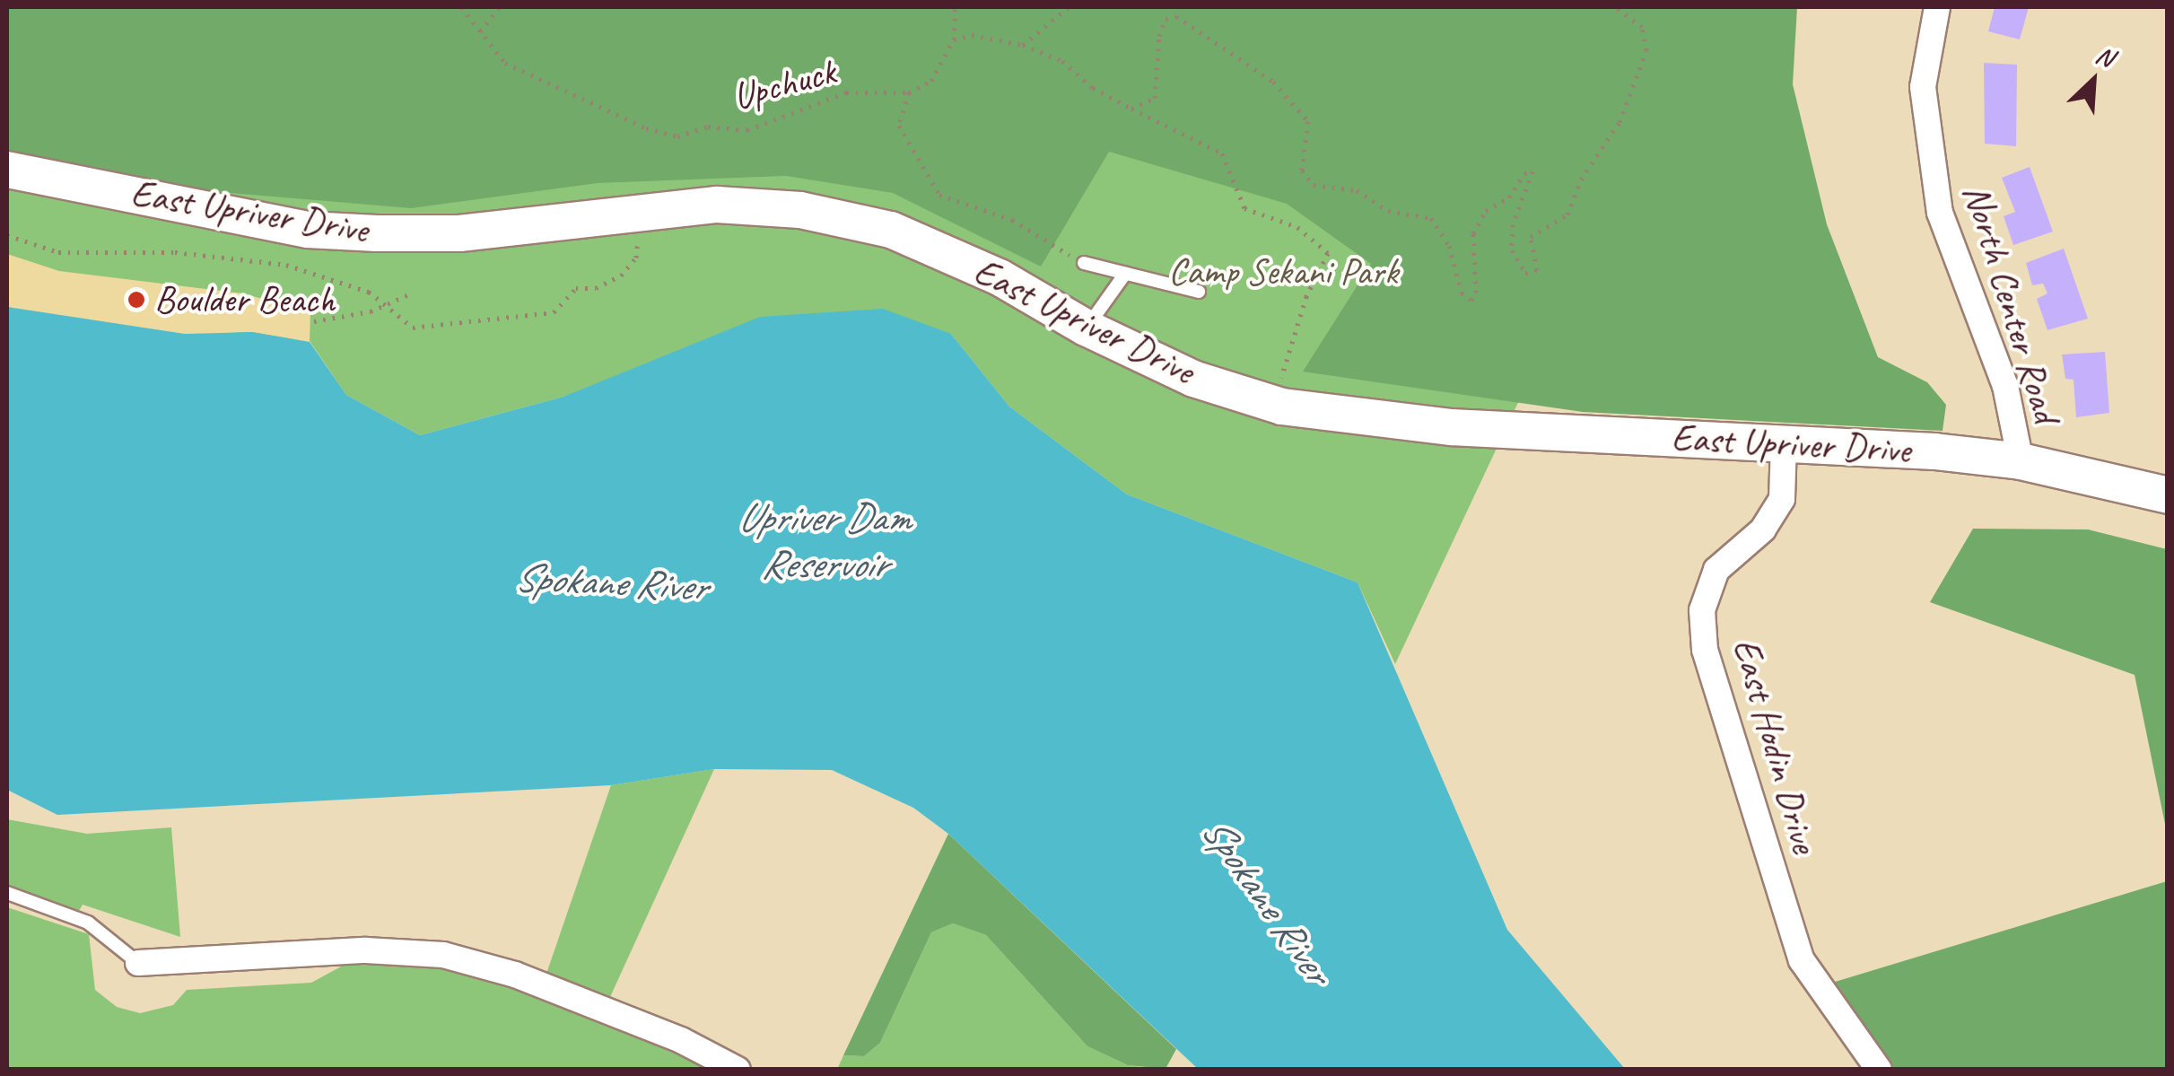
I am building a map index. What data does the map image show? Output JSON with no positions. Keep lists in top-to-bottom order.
{
  "streets": {
    "main road": ["East Upriver Drive"],
    "street": ["North Center Road", "East Hodin Drive"],
    "path": ["Upchuck"]
  },
  "crossings": [
    ["East Upriver Drive", "North Center Road"],
    ["East Upriver Drive", "East Hodin Drive"]
  ],
  "water": ["Upriver Dam Reservoir", "Spokane River"],
  "parks": ["Camp Sekani Park"],
  "places": ["Boulder Beach"],
  "north": "top right"
}
